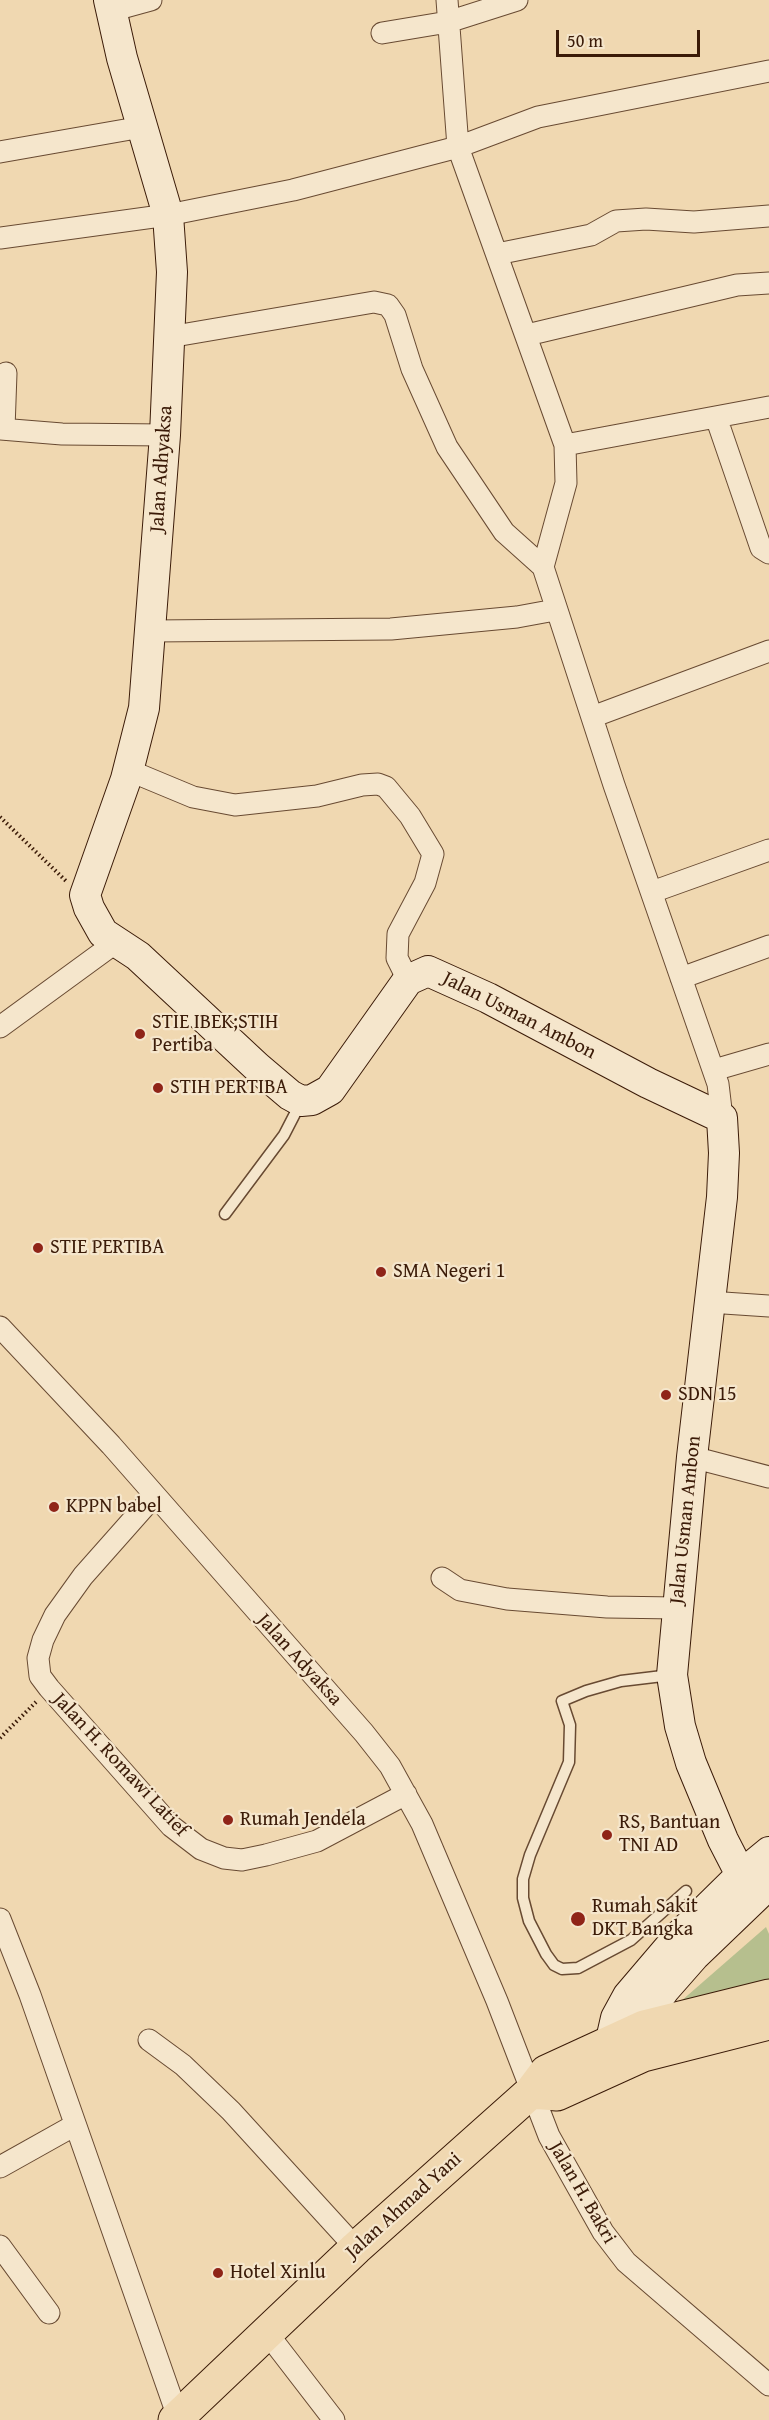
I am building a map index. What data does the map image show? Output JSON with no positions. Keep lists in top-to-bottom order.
{
  "streets": {
    "main road": ["Jalan Ahmad Yani"],
    "street": [
      "Jalan Adhyaksa",
      "Jalan Usman Ambon",
      "Jalan Adyaksa",
      "Jalan H. Romawi Latief",
      "Jalan H. Bakri"
    ]
  },
  "crossings": [
    ["Jalan Adyaksa", "Jalan H. Romawi Latief"],
    ["Jalan Adyaksa", "Jalan H. Bakri"],
    ["Jalan H. Bakri", "Jalan Ahmad Yani"]
  ],
  "places": [
    "STIE IBEK;STIH Pertiba",
    "STIH PERTIBA",
    "STIE PERTIBA",
    "SMA Negeri 1",
    "SDN 15",
    "KPPN babel",
    "Rumah Jendela",
    "RS, Bantuan TNI AD",
    "Rumah Sakit DKT Bangka",
    "Hotel Xinlu"
  ],
  "scale_bar": "50 m"
}
